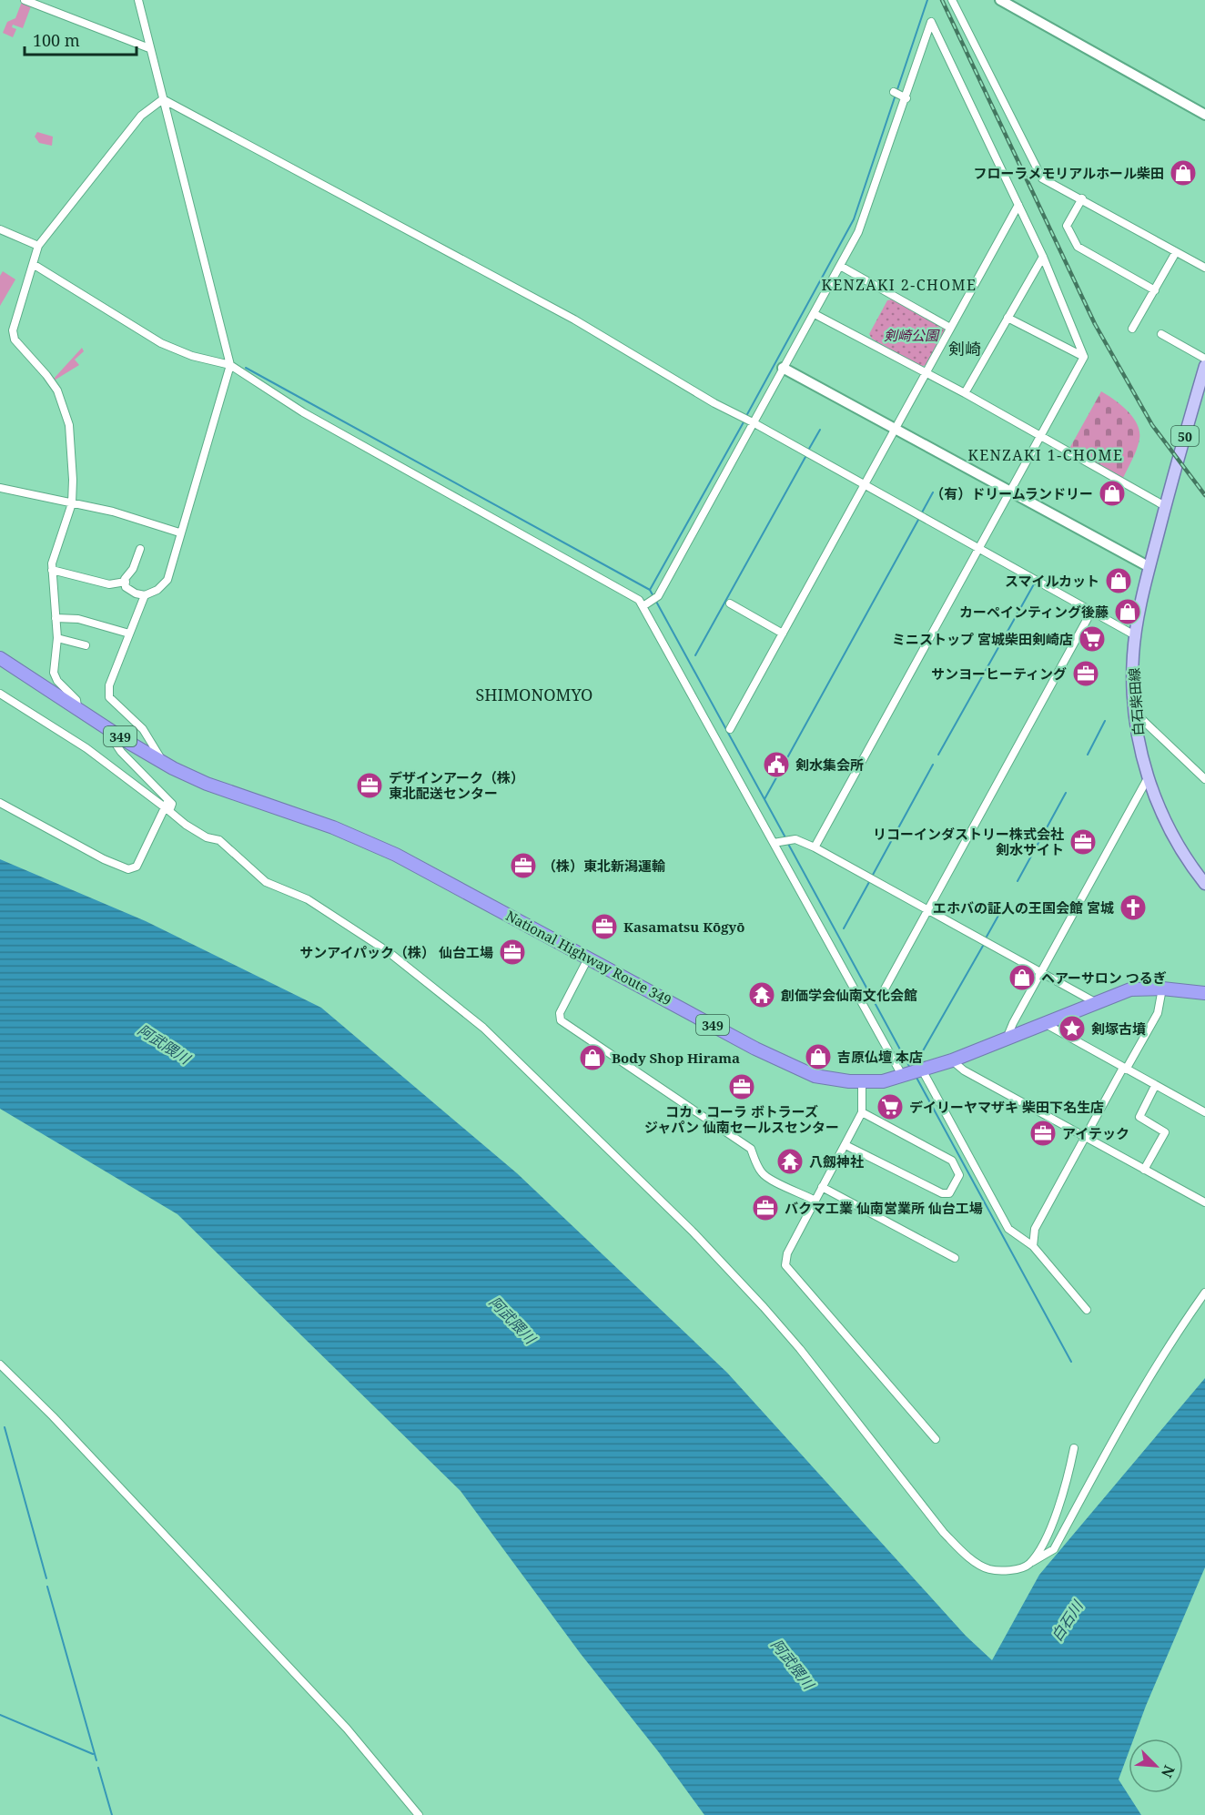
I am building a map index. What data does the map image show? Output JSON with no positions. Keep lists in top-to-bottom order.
{
  "streets": {
    "highway": ["349", "National Highway Route 349"],
    "main road": ["50", "白石柴田線"]
  },
  "crossings": [
    ["50", "白石柴田線"]
  ],
  "districts": [
    "KENZAKI 2-CHOME",
    "剣崎",
    "KENZAKI 1-CHOME",
    "SHIMONOMYO"
  ],
  "water": ["阿武隈川", "白石川"],
  "parks": ["剣崎公園"],
  "places": {
    "shop": [
      "フローラメモリアルホール柴田",
      "（有）ドリームランドリー",
      "スマイルカット",
      "カーペインティング後藤",
      "ヘアーサロン つるぎ",
      "吉原仏壇 本店",
      "Body Shop Hirama"
    ],
    "supermarket": ["ミニストップ 宮城柴田剣崎店", "デイリーヤマザキ 柴田下名生店"],
    "office": [
      "サンヨーヒーティング",
      "デザインアーク（株） 東北配送センター",
      "リコーインダストリー株式会社 剣水サイト",
      "（株）東北新潟運輸",
      "Kasamatsu Kōgyō",
      "サンアイパック（株） 仙台工場",
      "コカ・コーラ ボトラーズ ジャパン 仙南セールスセンター",
      "アイテック",
      "バクマ工業 仙南営業所 仙台工場"
    ],
    "public building": ["剣水集会所"],
    "church": ["エホバの証人の王国会館 宮城"],
    "temple": ["創価学会仙南文化会館", "八劔神社"],
    "place": ["剣塚古墳"]
  },
  "scale_bar": "100 m",
  "north": "bottom right"
}
